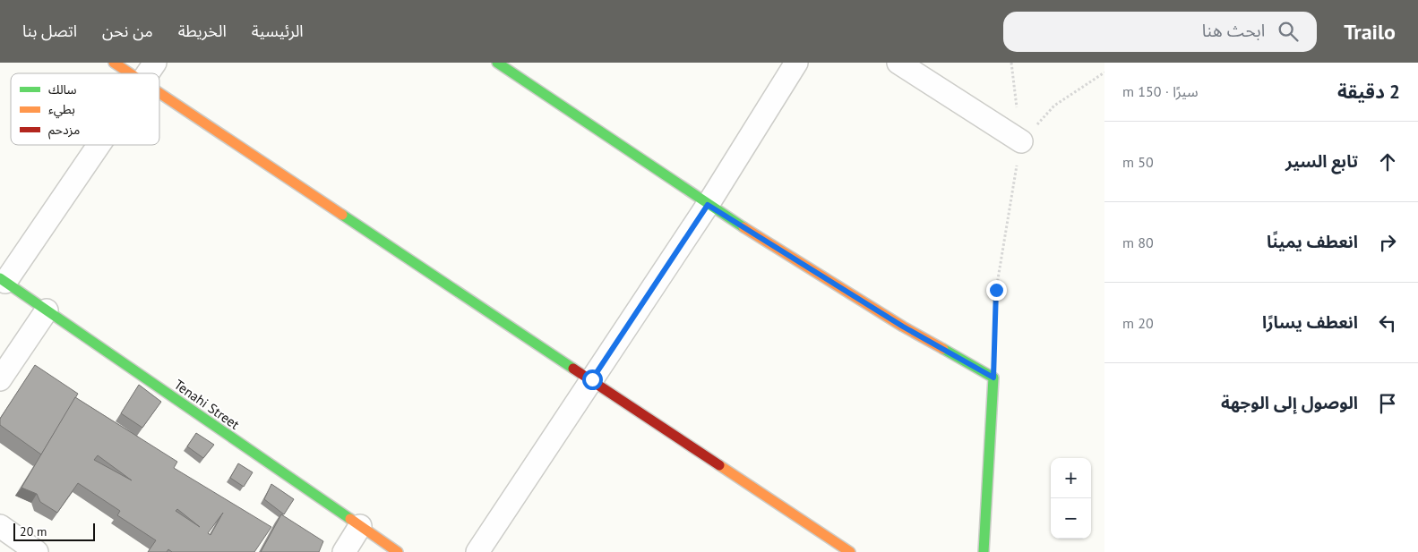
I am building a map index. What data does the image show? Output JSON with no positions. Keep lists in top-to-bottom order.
{
  "streets": {
    "street": ["Tenahi Street"]
  },
  "legend": ["سالك", "بطيء", "مزدحم"],
  "scale_bar": "20 m",
  "page": {
    "header": "Trailo",
    "search": "ابحث هنا",
    "nav": [
      "الرئيسية",
      "الخريطة",
      "من نحن",
      "اتصل بنا"
    ],
    "heading": ["2 دقيقة", "سيرًا · 150 m"],
    "list": [
      ["تابع السير", "50 m"],
      ["انعطف يمينًا", "80 m"],
      ["انعطف يسارًا", "20 m"],
      "الوصول إلى الوجهة"
    ],
    "map_buttons": ["+", "−"],
    "scale": "20 m"
  }
}
